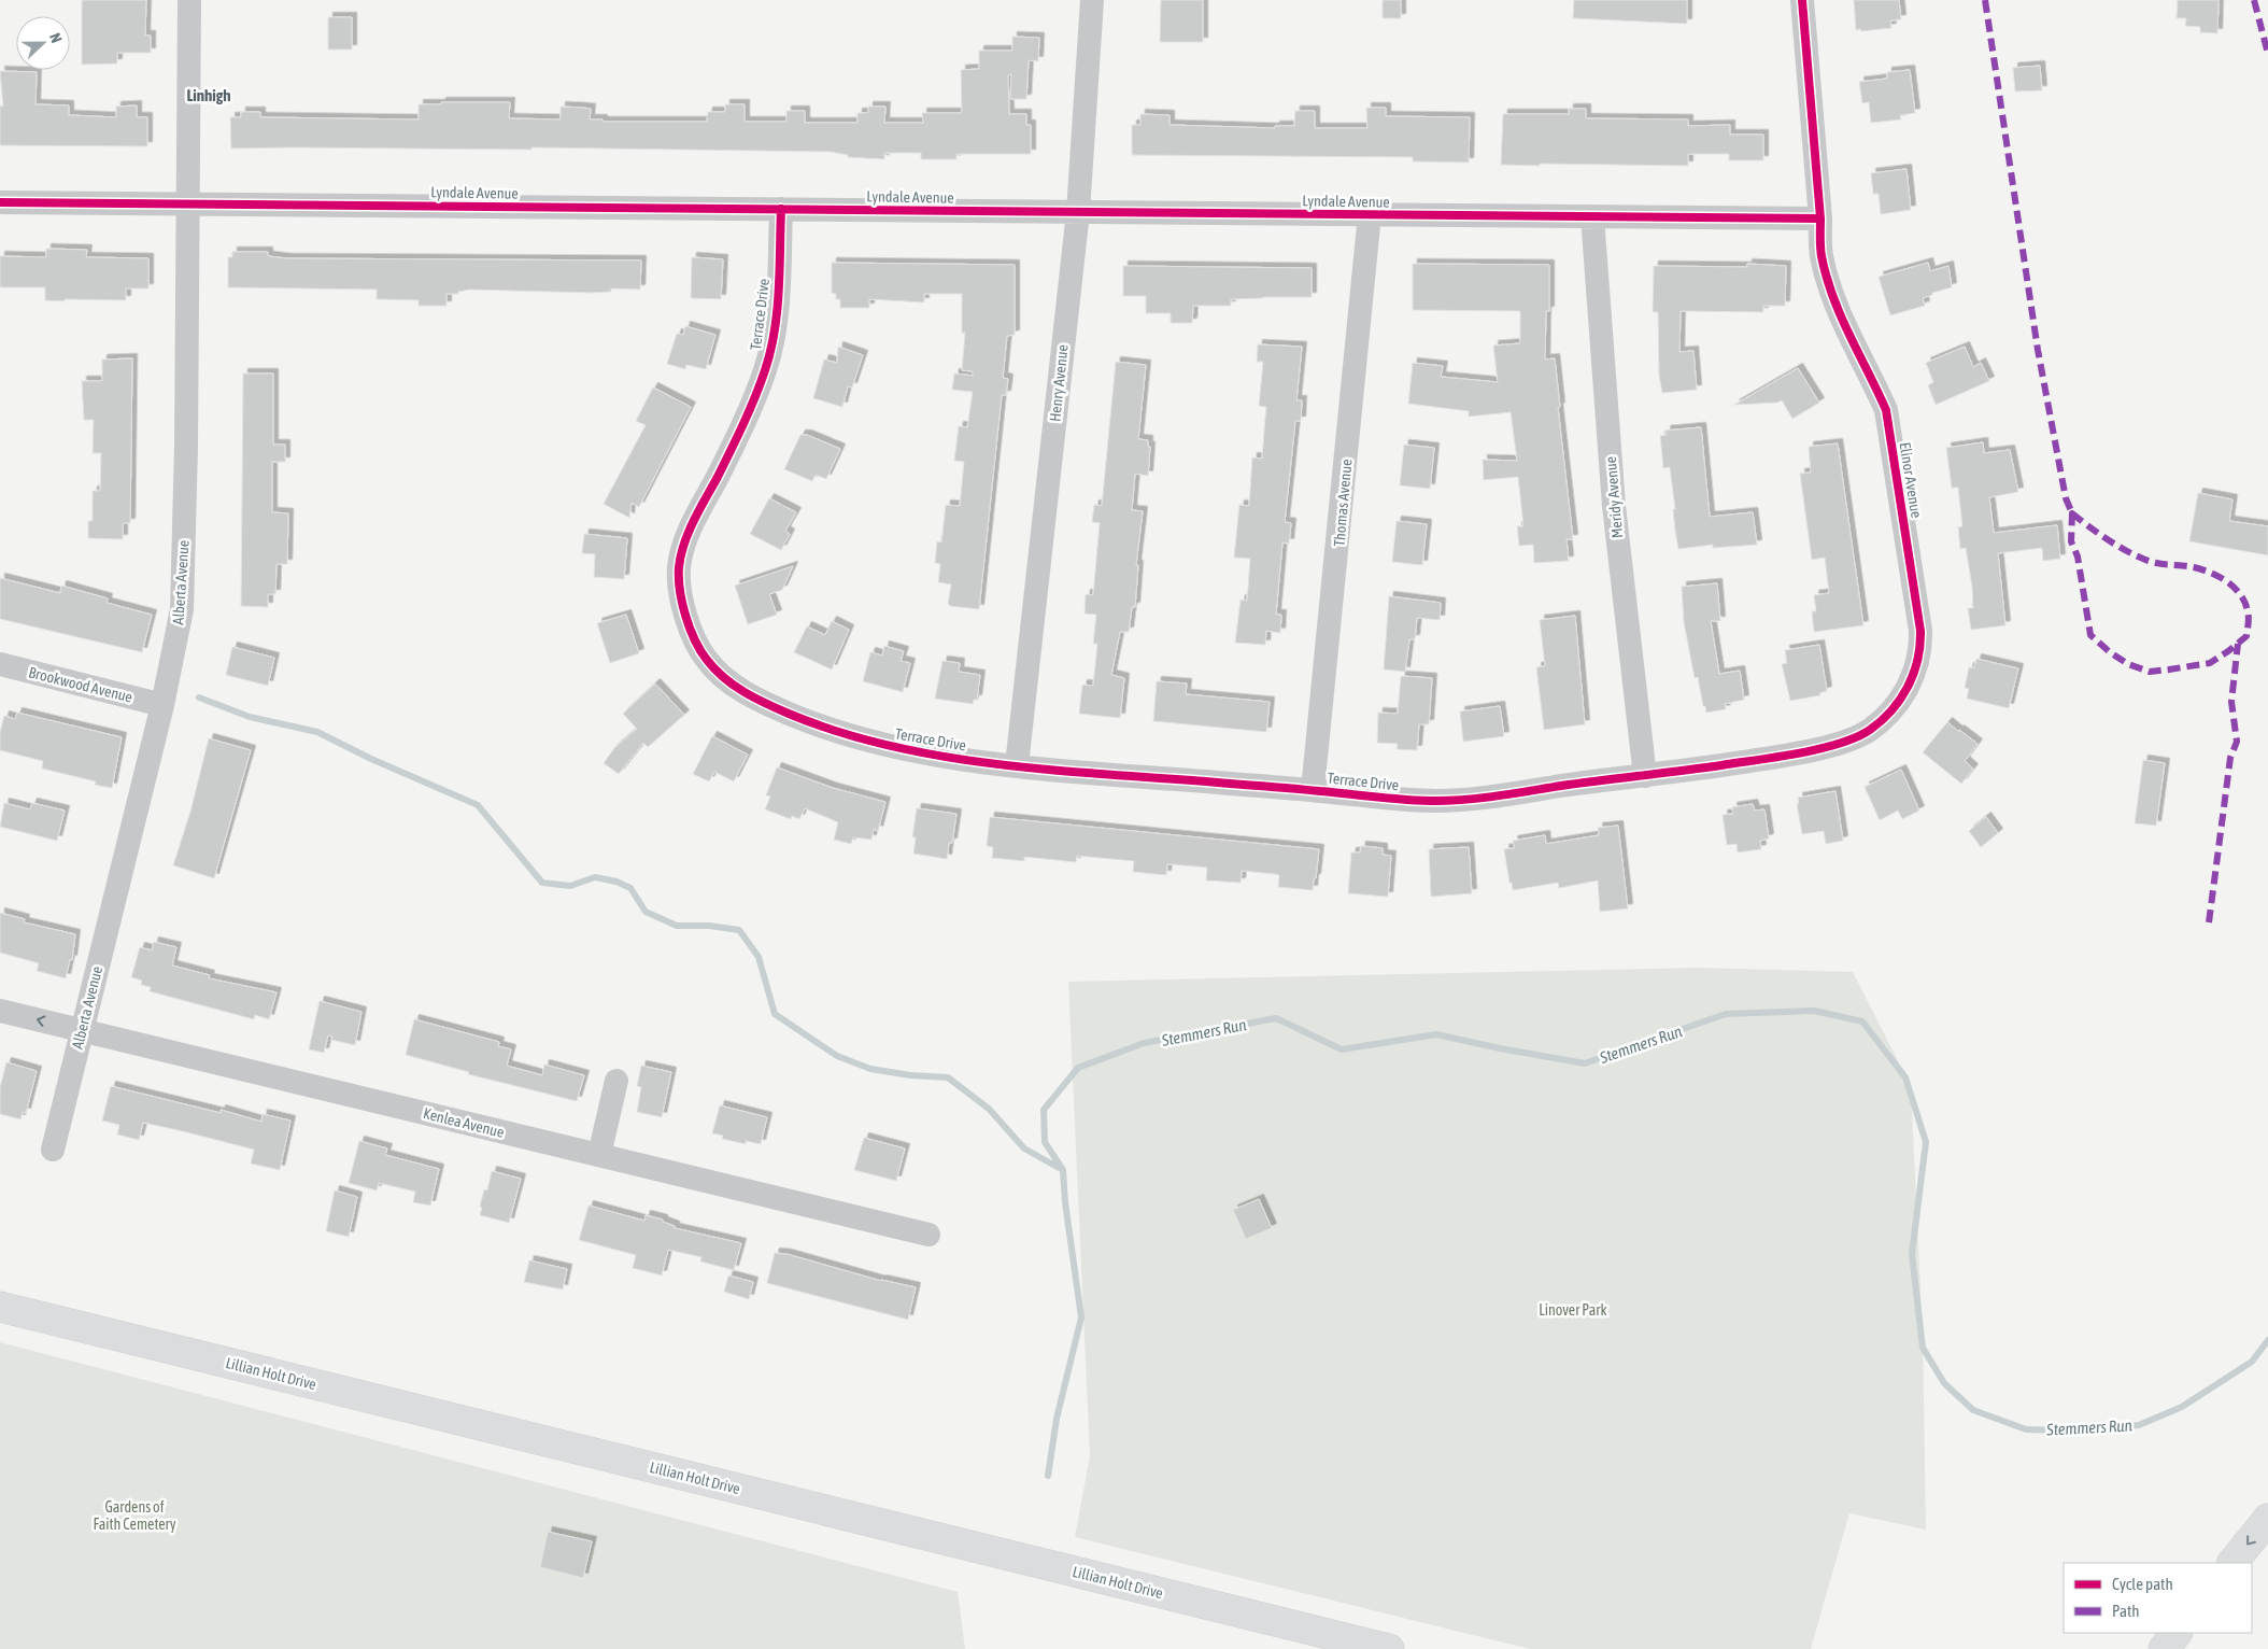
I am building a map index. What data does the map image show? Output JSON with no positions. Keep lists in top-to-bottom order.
{
  "streets": {
    "main road": ["Lillian Holt Drive"],
    "street": [
      "Lyndale Avenue",
      "Terrace Drive",
      "Henry Avenue",
      "Elinor Avenue",
      "Meridy Avenue",
      "Thomas Avenue",
      "Alberta Avenue",
      "Brookwood Avenue",
      "Kenlea Avenue"
    ]
  },
  "crossings": [
    ["Lyndale Avenue", "Terrace Drive"],
    ["Lyndale Avenue", "Henry Avenue"],
    ["Lyndale Avenue", "Elinor Avenue"],
    ["Lyndale Avenue", "Meridy Avenue"],
    ["Lyndale Avenue", "Thomas Avenue"],
    ["Lyndale Avenue", "Alberta Avenue"],
    ["Terrace Drive", "Henry Avenue"],
    ["Terrace Drive", "Elinor Avenue"],
    ["Terrace Drive", "Meridy Avenue"],
    ["Terrace Drive", "Thomas Avenue"],
    ["Elinor Avenue", "Meridy Avenue"],
    ["Alberta Avenue", "Brookwood Avenue"],
    ["Alberta Avenue", "Kenlea Avenue"]
  ],
  "districts": ["Linhigh"],
  "water": ["Stemmers Run"],
  "parks": ["Linover Park", "Gardens of Faith Cemetery"],
  "legend": ["Cycle path", "Path"],
  "north": "right"
}
